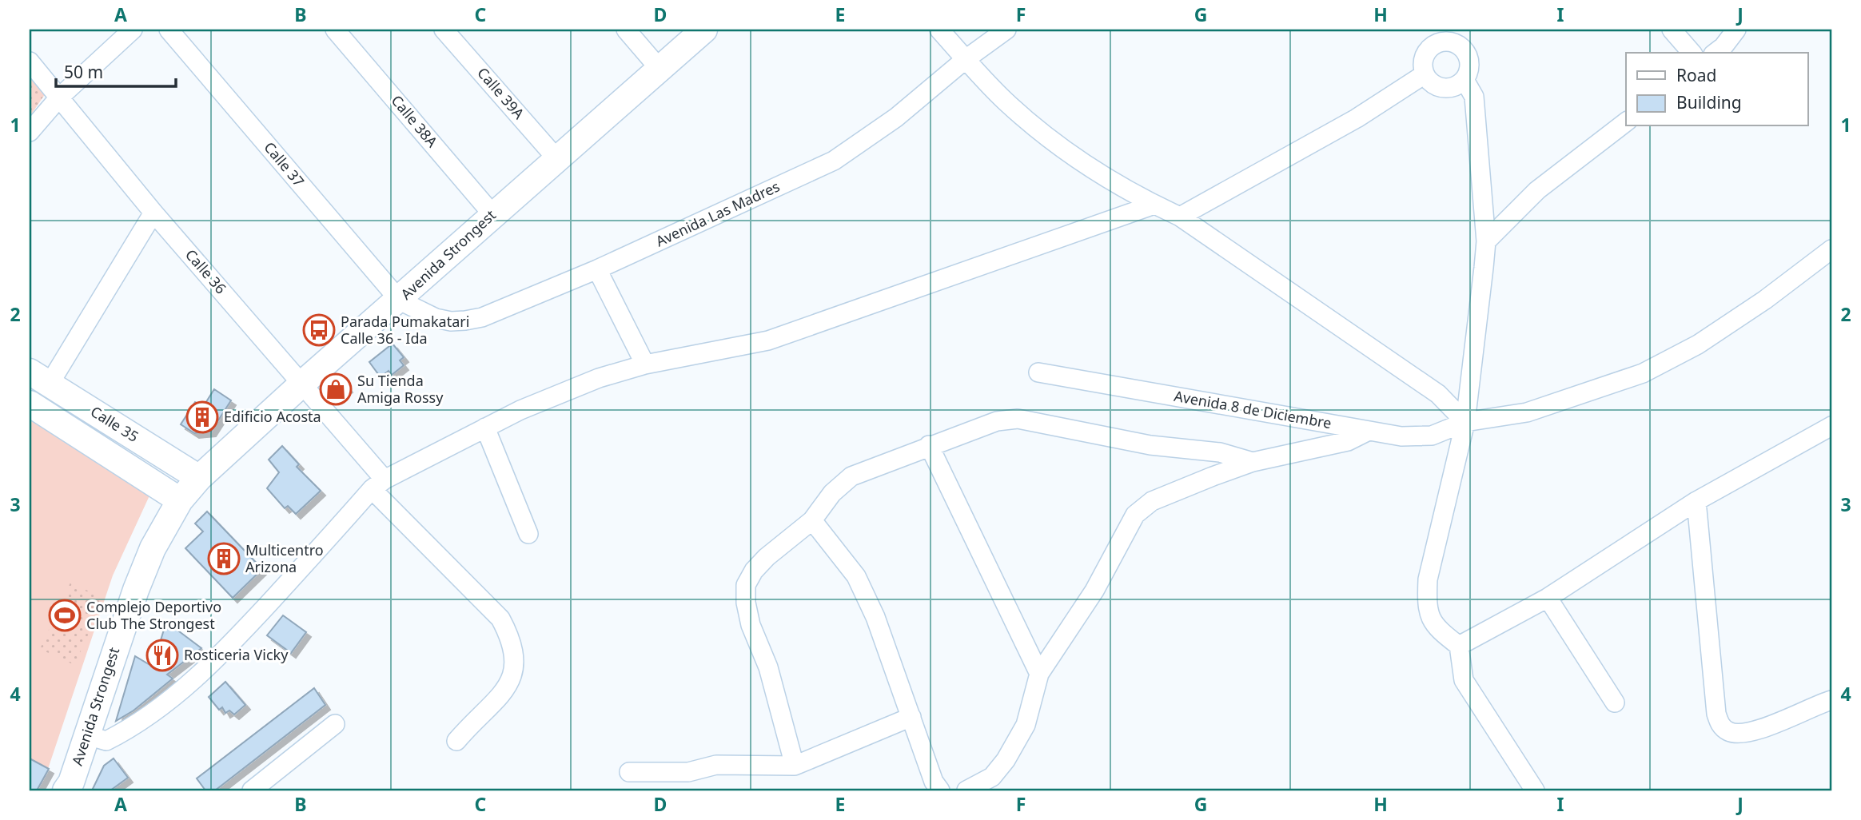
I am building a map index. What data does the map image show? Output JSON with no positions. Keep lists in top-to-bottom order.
{
  "streets": {
    "main road": ["Avenida Strongest", "Calle 35"],
    "street": [
      "Calle 39A",
      "Calle 38A",
      "Calle 37",
      "Avenida Las Madres",
      "Calle 36",
      "Avenida 8 de Diciembre"
    ]
  },
  "crossings": [
    ["Calle 39A", "Avenida Strongest"],
    ["Calle 38A", "Avenida Strongest"],
    ["Calle 37", "Avenida Las Madres"],
    ["Calle 37", "Avenida Strongest"],
    ["Avenida Las Madres", "Avenida Strongest"],
    ["Avenida Strongest", "Calle 36"],
    ["Avenida Strongest", "Calle 35"]
  ],
  "places": {
    "bus stop": ["Parada Pumakatari Calle 36 - Ida"],
    "shop": ["Su Tienda Amiga Rossy"],
    "building": ["Edificio Acosta", "Multicentro Arizona"],
    "sports": ["Complejo Deportivo Club The Strongest"],
    "restaurant": ["Rosticeria Vicky"]
  },
  "legend": ["Road", "Building"],
  "scale_bar": "50 m",
  "grid": {
    "columns": [
      "A",
      "B",
      "C",
      "D",
      "E",
      "F",
      "G",
      "H",
      "I",
      "J"
    ],
    "rows": [
      "1",
      "2",
      "3",
      "4"
    ]
  }
}
